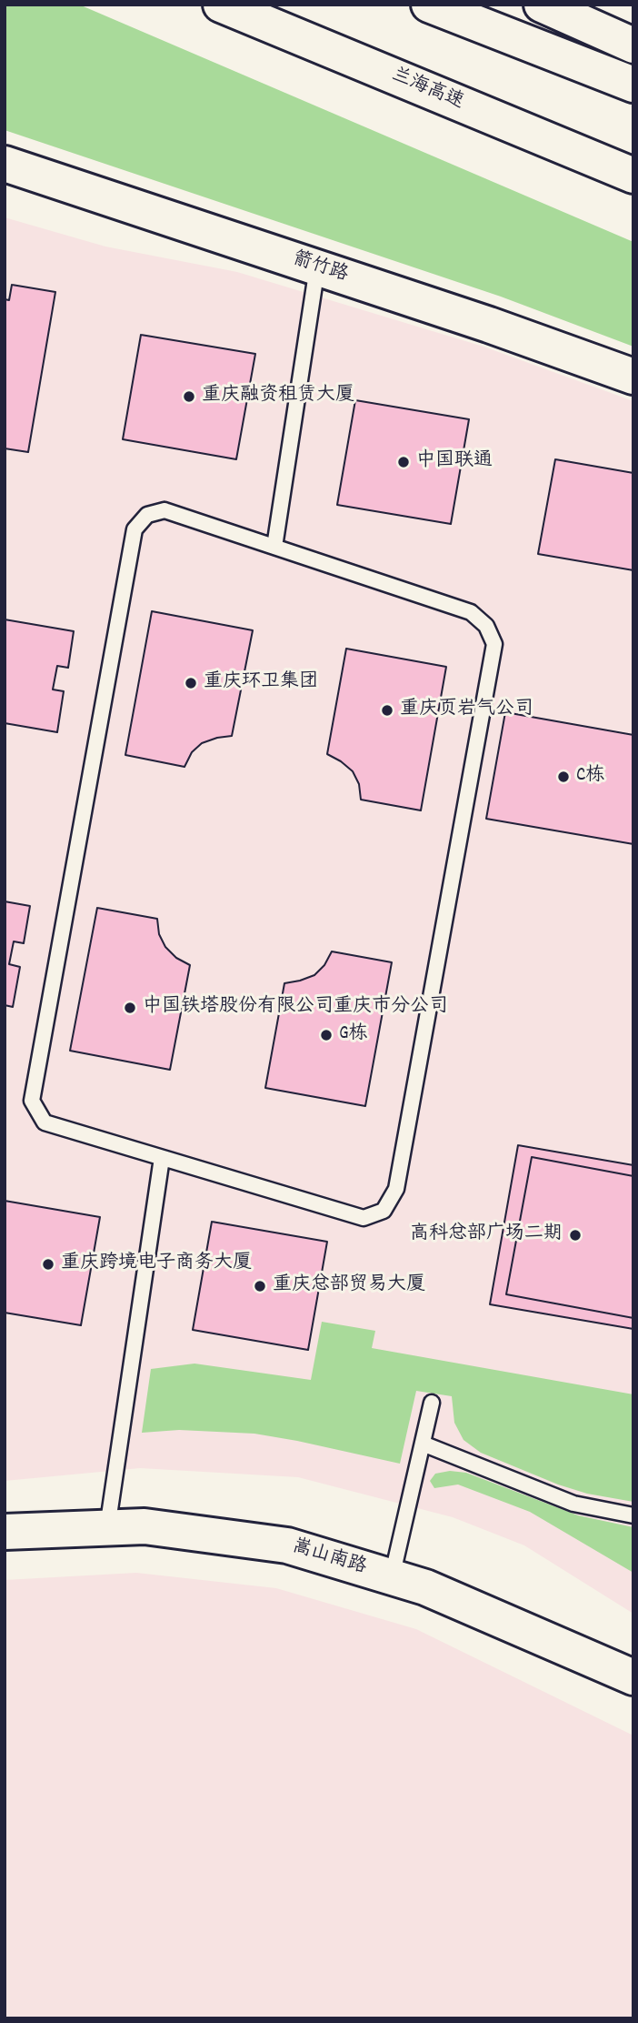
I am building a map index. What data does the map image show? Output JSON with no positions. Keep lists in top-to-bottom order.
{
  "streets": {
    "main road": ["兰海高速", "箭竹路", "嵩山南路"]
  },
  "places": [
    "重庆融资租赁大厦",
    "中国联通",
    "重庆环卫集团",
    "重庆页岩气公司",
    "C栋",
    "中国铁塔股份有限公司重庆市分公司",
    "G栋",
    "高科总部广场二期",
    "重庆跨境电子商务大厦",
    "重庆总部贸易大厦"
  ]
}
